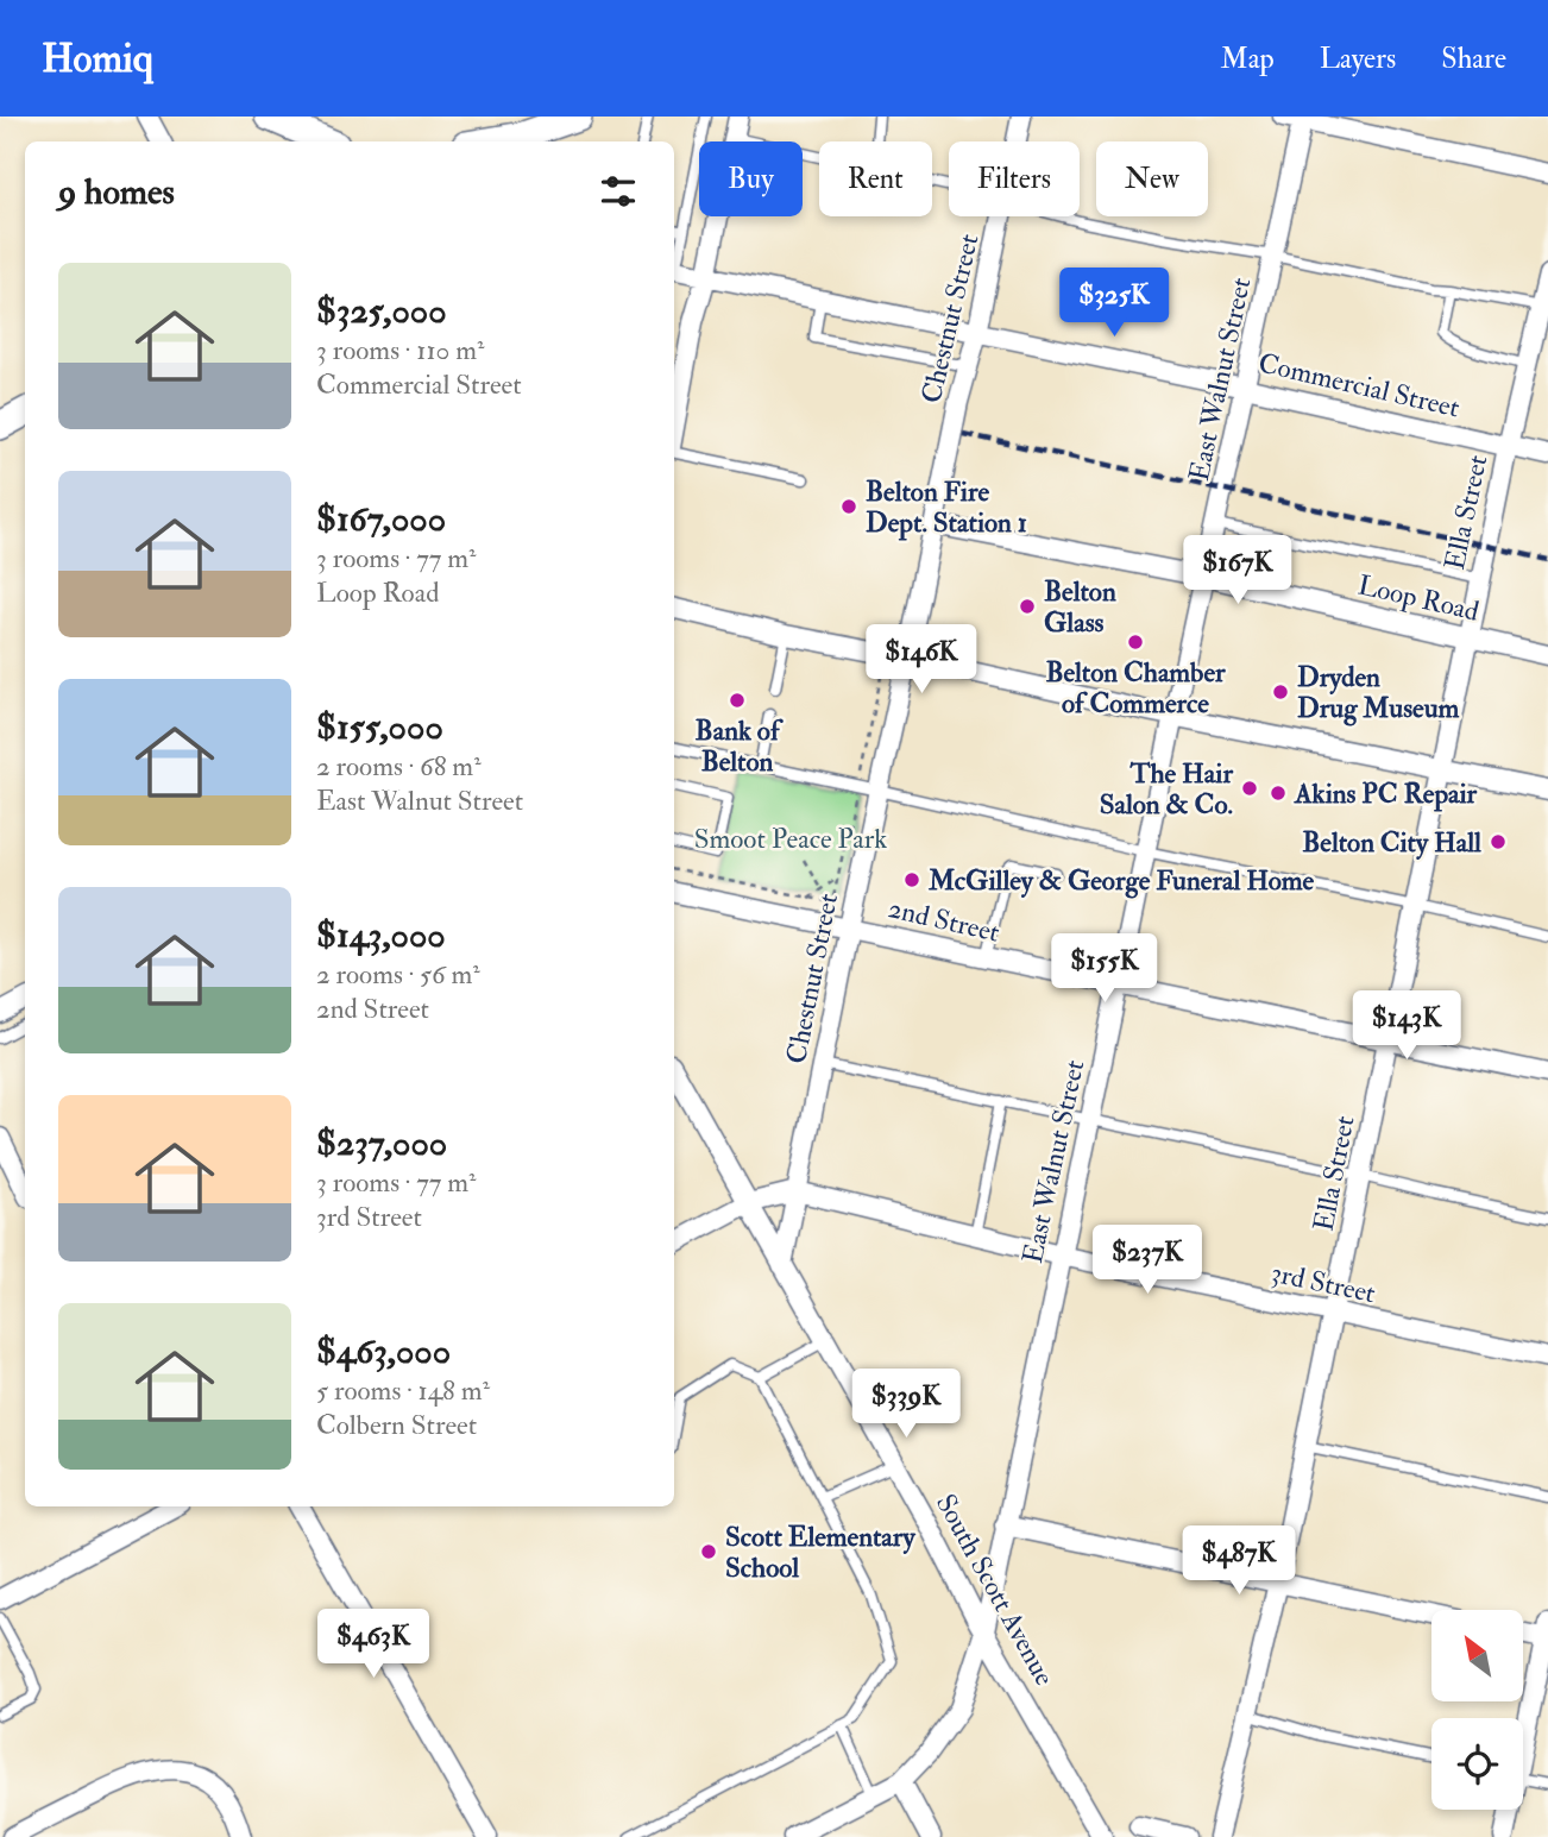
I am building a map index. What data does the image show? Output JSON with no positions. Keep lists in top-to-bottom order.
{
  "streets": {
    "street": [
      "Chestnut Street",
      "East Walnut Street",
      "Commercial Street",
      "Ella Street",
      "Loop Road",
      "2nd Street",
      "3rd Street",
      "South Scott Avenue"
    ]
  },
  "crossings": [
    ["Chestnut Street", "Commercial Street"],
    ["Chestnut Street", "Loop Road"],
    ["Chestnut Street", "2nd Street"],
    ["Chestnut Street", "3rd Street"],
    ["Chestnut Street", "South Scott Avenue"],
    ["East Walnut Street", "Commercial Street"],
    ["East Walnut Street", "Loop Road"],
    ["East Walnut Street", "2nd Street"],
    ["East Walnut Street", "3rd Street"],
    ["East Walnut Street", "South Scott Avenue"],
    ["Commercial Street", "Ella Street"],
    ["Ella Street", "Loop Road"],
    ["Ella Street", "2nd Street"],
    ["Ella Street", "3rd Street"],
    ["3rd Street", "South Scott Avenue"]
  ],
  "parks": ["Smoot Peace Park"],
  "places": [
    "Belton Fire Dept. Station 1",
    "Belton Glass",
    "Belton Chamber of Commerce",
    "Dryden Drug Museum",
    "Bank of Belton",
    "The Hair Salon & Co.",
    "Akins PC Repair",
    "Belton City Hall",
    "McGilley & George Funeral Home",
    "Scott Elementary School"
  ],
  "north": "top left",
  "page": {
    "header": "Homiq",
    "nav": ["Map", "Layers", "Share"],
    "chip": [
      "Buy",
      "Rent",
      "Filters",
      "New"
    ],
    "heading": "9 homes",
    "list": [
      {
        "name": "$325,000",
        "note": "3 rooms · 110 m² · Commercial Street"
      },
      {
        "name": "$167,000",
        "note": "3 rooms · 77 m² · Loop Road"
      },
      {
        "name": "$155,000",
        "note": "2 rooms · 68 m² · East Walnut Street"
      },
      {
        "name": "$143,000",
        "note": "2 rooms · 56 m² · 2nd Street"
      },
      {
        "name": "$237,000",
        "note": "3 rooms · 77 m² · 3rd Street"
      },
      {
        "name": "$463,000",
        "note": "5 rooms · 148 m² · Colbern Street"
      }
    ],
    "price": [
      "$325K",
      "$167K",
      "$146K",
      "$155K",
      "$143K",
      "$237K",
      "$339K",
      "$487K",
      "$463K"
    ]
  }
}
